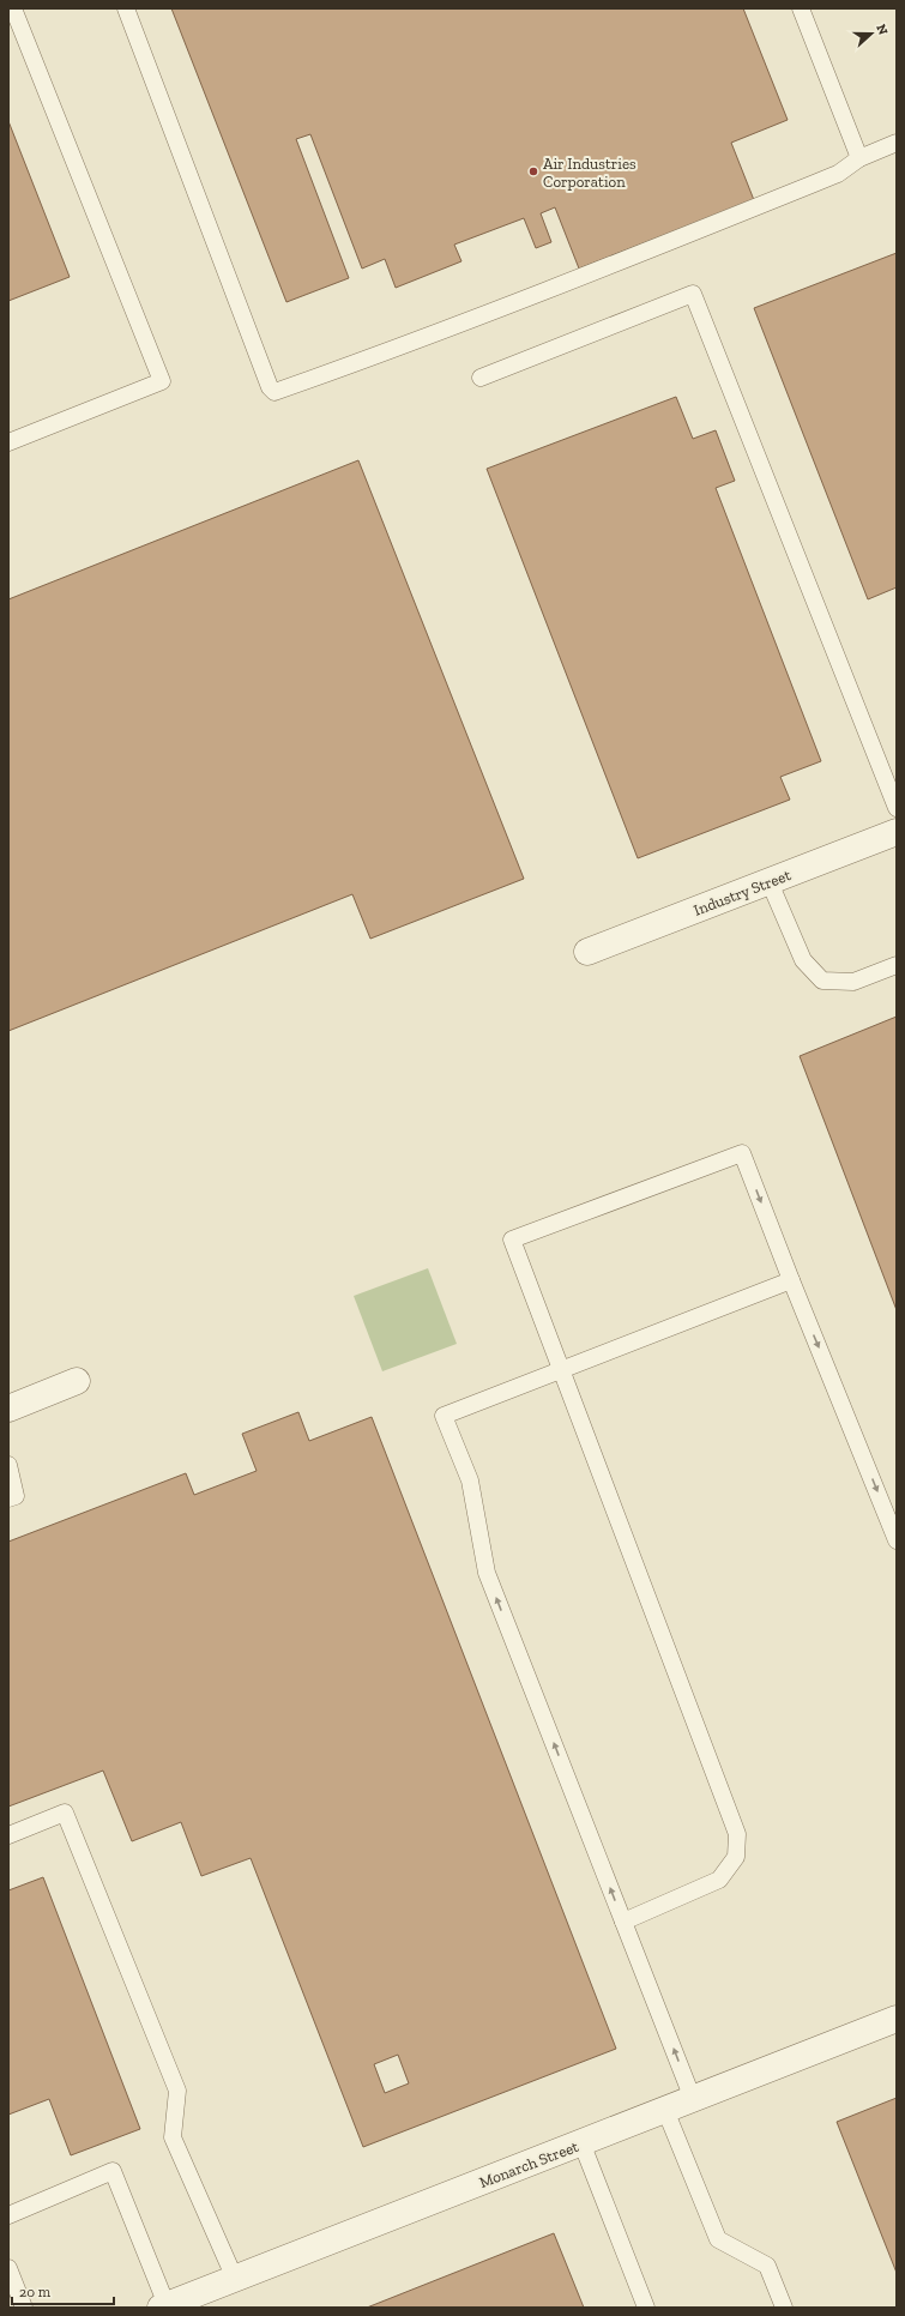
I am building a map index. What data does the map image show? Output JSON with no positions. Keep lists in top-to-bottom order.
{
  "streets": {
    "street": ["Industry Street", "Monarch Street"]
  },
  "places": ["Air Industries Corporation"],
  "scale_bar": "20 m",
  "north": "right"
}
